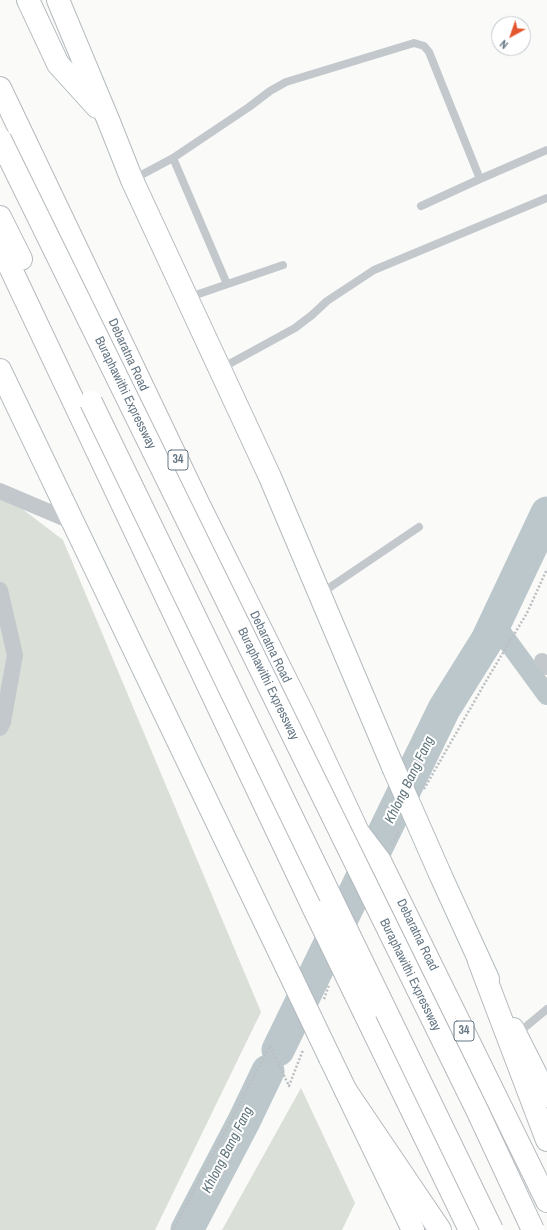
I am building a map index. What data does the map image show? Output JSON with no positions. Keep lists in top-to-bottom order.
{
  "streets": {
    "main road": ["Debaratna Road", "Buraphawithi Expressway", "34"]
  },
  "water": ["Khlong Bang Fang"],
  "north": "bottom left"
}
